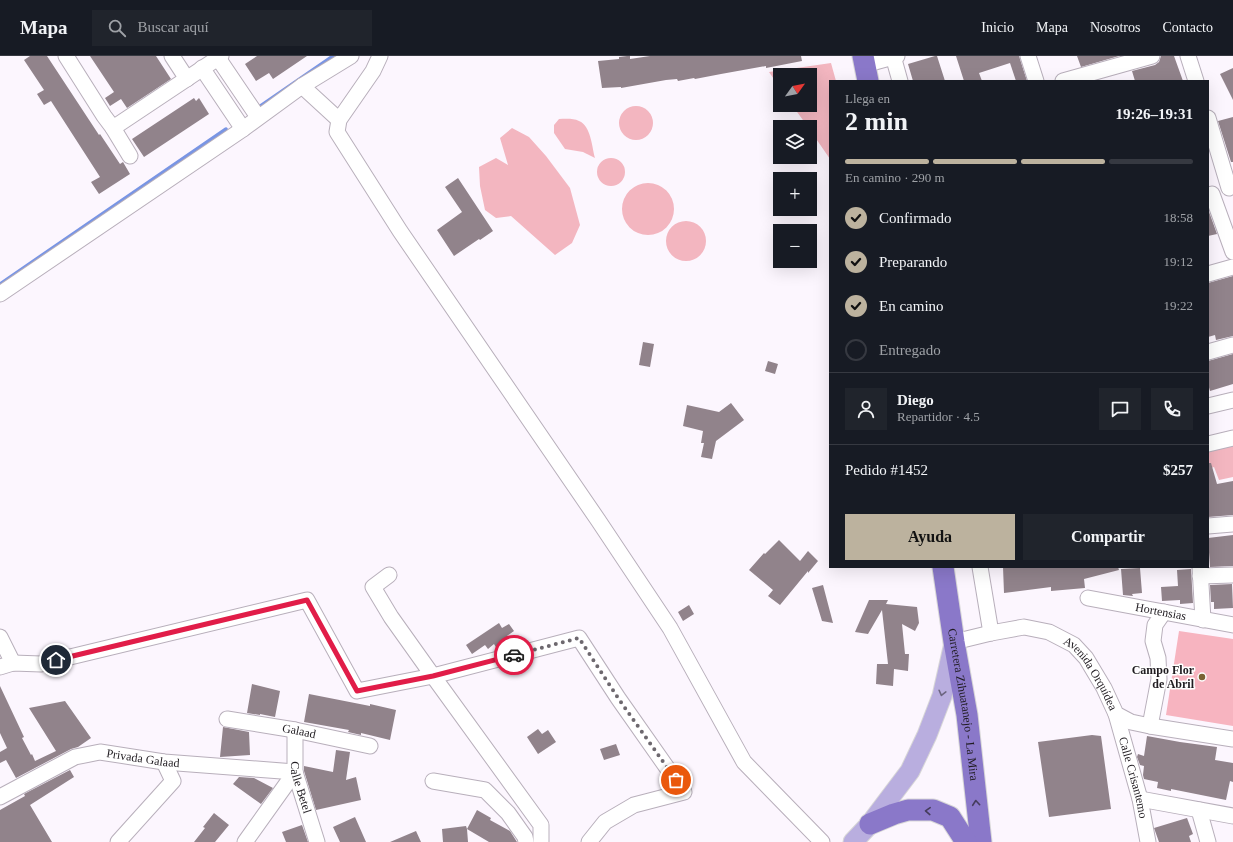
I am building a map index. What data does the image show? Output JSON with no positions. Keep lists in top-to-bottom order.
{
  "streets": {
    "highway": ["Carretera Zihuatanejo - La Mira"],
    "street": [
      "Hortensias",
      "Avenida Orquídea",
      "Galaad",
      "Privada Galaad",
      "Calle Crisantemo",
      "Calle Betel"
    ]
  },
  "crossings": [
    ["Avenida Orquídea", "Carretera Zihuatanejo - La Mira"],
    ["Avenida Orquídea", "Calle Crisantemo"],
    ["Galaad", "Calle Betel"],
    ["Privada Galaad", "Calle Betel"]
  ],
  "one_way": ["Carretera Zihuatanejo - La Mira"],
  "places": ["Campo Flor de Abril"],
  "north": "top right",
  "page": {
    "header": "Mapa",
    "search": "Buscar aquí",
    "nav": [
      "Inicio",
      "Mapa",
      "Nosotros",
      "Contacto"
    ],
    "map_buttons": ["+", "−"],
    "heading": ["2 min", "Llega en", "19:26–19:31"],
    "panel": [
      "Diego",
      "Repartidor · 4.5",
      "Pedido #1452",
      "$257"
    ],
    "bar": "En camino · 290 m",
    "list": [
      ["Confirmado", "18:58"],
      ["Preparando", "19:12"],
      ["En camino", "19:22"],
      "Entregado"
    ],
    "buttons": ["Ayuda", "Compartir"]
  }
}
